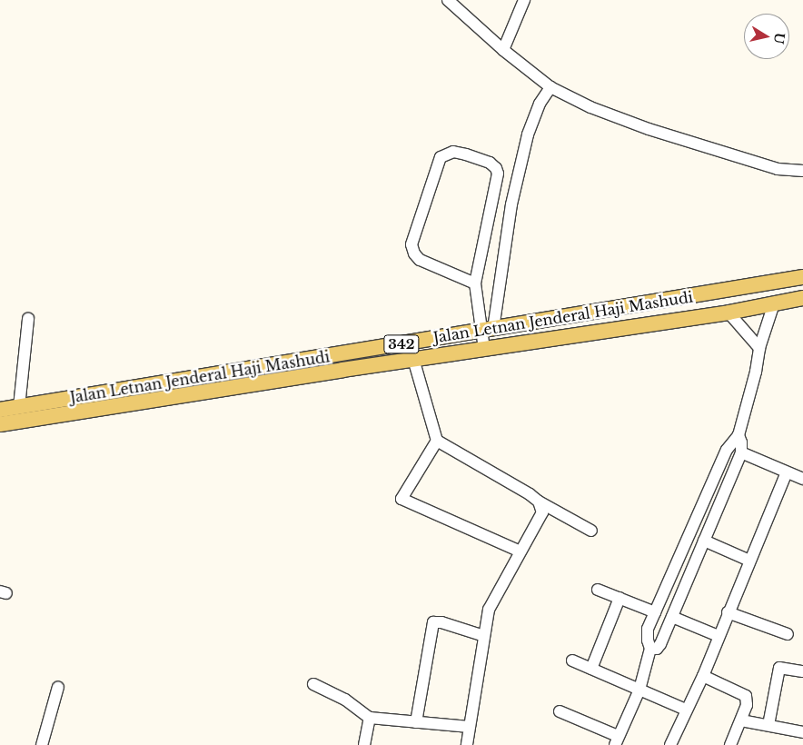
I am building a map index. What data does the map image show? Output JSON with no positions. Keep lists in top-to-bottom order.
{
  "streets": {
    "main road": ["Jalan Letnan Jenderal Haji Mashudi", "342"]
  },
  "north": "right"
}
